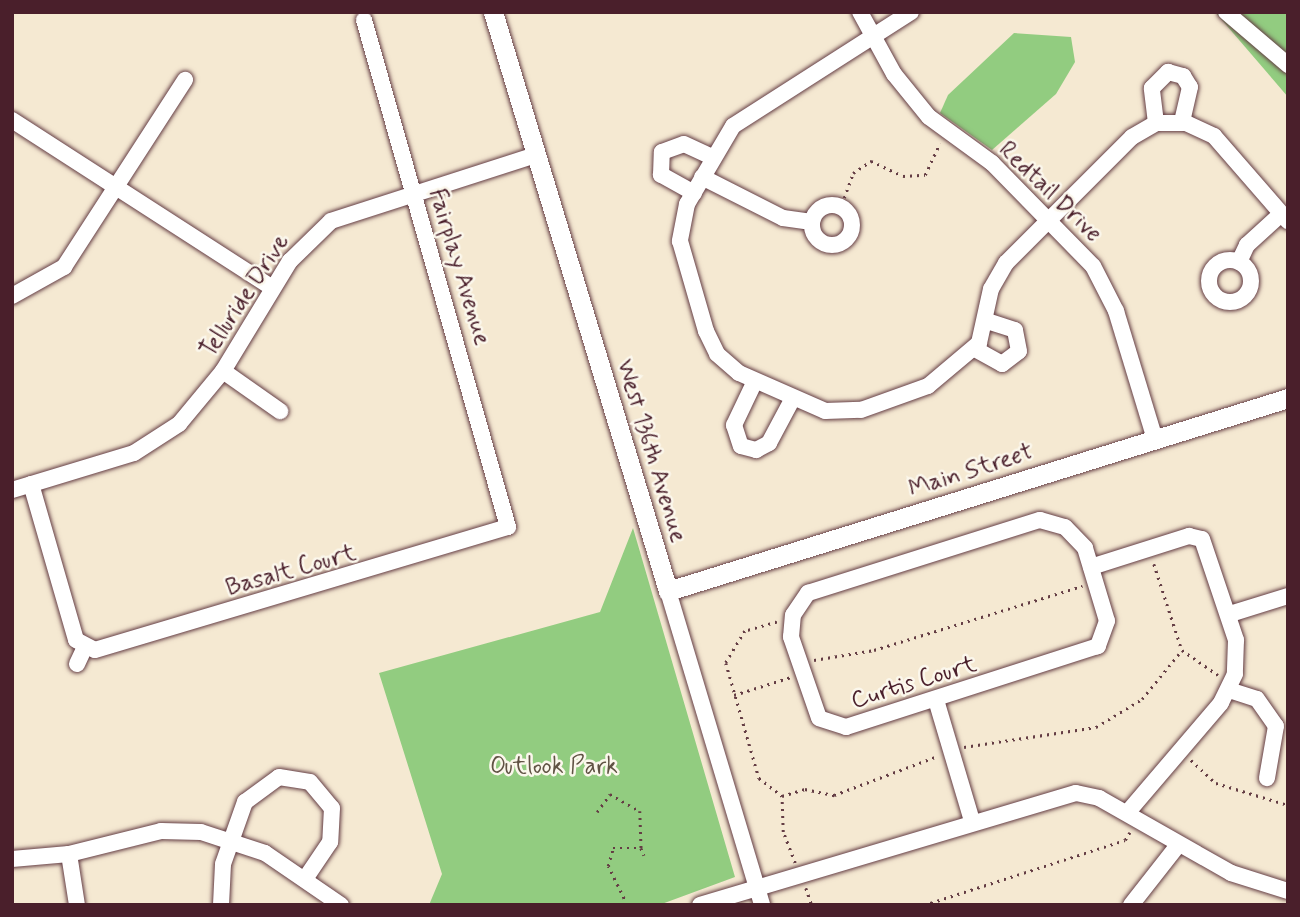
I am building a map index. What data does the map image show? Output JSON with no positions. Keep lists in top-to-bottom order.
{
  "streets": {
    "main road": ["West 136th Avenue", "Main Street"],
    "street": [
      "Redtail Drive",
      "Fairplay Avenue",
      "Telluride Drive",
      "Basalt Court",
      "Curtis Court"
    ]
  },
  "crossings": [
    ["Redtail Drive", "Main Street"],
    ["Fairplay Avenue", "Telluride Drive"],
    ["Fairplay Avenue", "Basalt Court"],
    ["Telluride Drive", "West 136th Avenue"],
    ["West 136th Avenue", "Main Street"]
  ],
  "parks": ["Outlook Park"]
}
